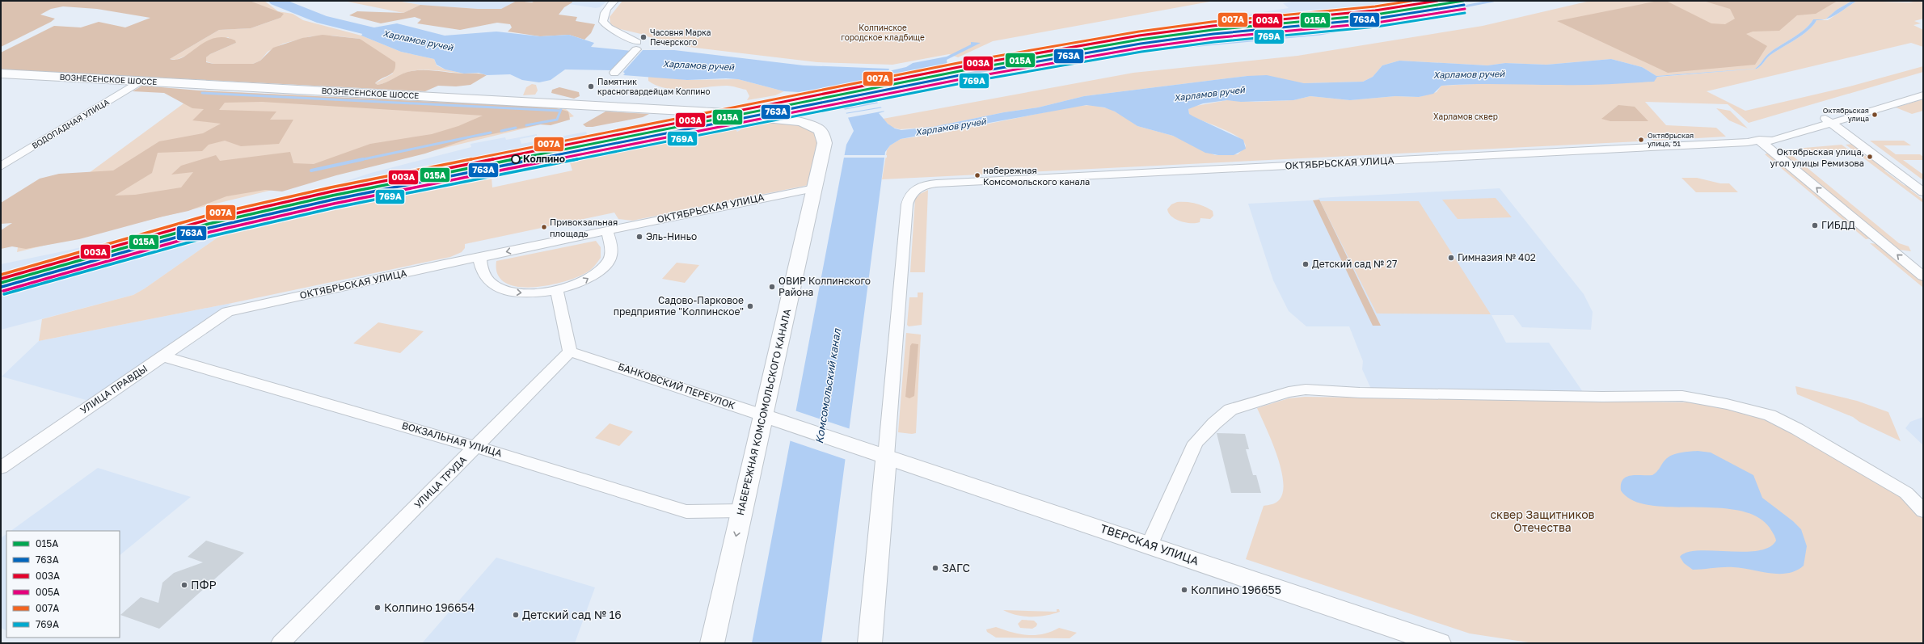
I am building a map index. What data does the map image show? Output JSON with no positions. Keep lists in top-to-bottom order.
{
  "streets": {
    "street": [
      "ВОЗНЕСЕНСКОЕ ШОССЕ",
      "ВОДОПАДНАЯ УЛИЦА",
      "ОКТЯБРЬСКАЯ УЛИЦА",
      "БАНКОВСКИЙ ПЕРЕУЛОК",
      "УЛИЦА ПРАВДЫ",
      "НАБЕРЕЖНАЯ КОМСОМОЛЬСКОГО КАНАЛА",
      "ВОКЗАЛЬНАЯ УЛИЦА",
      "УЛИЦА ТРУДА",
      "ТВЕРСКАЯ УЛИЦА"
    ]
  },
  "crossings": [
    ["ВОЗНЕСЕНСКОЕ ШОССЕ", "ВОДОПАДНАЯ УЛИЦА"],
    ["ВОЗНЕСЕНСКОЕ ШОССЕ", "НАБЕРЕЖНАЯ КОМСОМОЛЬСКОГО КАНАЛА"],
    ["ОКТЯБРЬСКАЯ УЛИЦА", "УЛИЦА ПРАВДЫ"],
    ["ОКТЯБРЬСКАЯ УЛИЦА", "НАБЕРЕЖНАЯ КОМСОМОЛЬСКОГО КАНАЛА"],
    ["ОКТЯБРЬСКАЯ УЛИЦА", "ТВЕРСКАЯ УЛИЦА"],
    ["БАНКОВСКИЙ ПЕРЕУЛОК", "НАБЕРЕЖНАЯ КОМСОМОЛЬСКОГО КАНАЛА"],
    ["БАНКОВСКИЙ ПЕРЕУЛОК", "УЛИЦА ТРУДА"],
    ["БАНКОВСКИЙ ПЕРЕУЛОК", "ТВЕРСКАЯ УЛИЦА"],
    ["УЛИЦА ПРАВДЫ", "ВОКЗАЛЬНАЯ УЛИЦА"],
    ["НАБЕРЕЖНАЯ КОМСОМОЛЬСКОГО КАНАЛА", "ВОКЗАЛЬНАЯ УЛИЦА"],
    ["ВОКЗАЛЬНАЯ УЛИЦА", "УЛИЦА ТРУДА"]
  ],
  "water": ["Харламов ручей", "Комсомольский канал"],
  "parks": ["Колпинское городское кладбище", "Харламов сквер", "сквер Защитников Отечества"],
  "places": [
    "Часовня Марка Печерского",
    "Памятник красногвардейцам Колпино",
    "Октябрьская улица",
    "Октябрьская улица, 51",
    "Октябрьская улица, угол улицы Ремизова",
    "Колпино",
    "набережная Комсомольского канала",
    "ГИБДД",
    "Привокзальная площадь",
    "Эль-Ниньо",
    "Гимназия № 402",
    "Детский сад № 27",
    "ОВИР Колпинского Района",
    "Садово-Парковое предприятие \"Колпинское\"",
    "ЗАГС",
    "ПФР",
    "Колпино 196655",
    "Колпино 196654",
    "Детский сад № 16"
  ],
  "lines": [
    "transit line 015А",
    "transit line 003А",
    "transit line 007А",
    "transit line 763А",
    "transit line 005А",
    "transit line 769А"
  ],
  "legend": [
    "015А",
    "763А",
    "003А",
    "005А",
    "007А",
    "769А"
  ]
}
